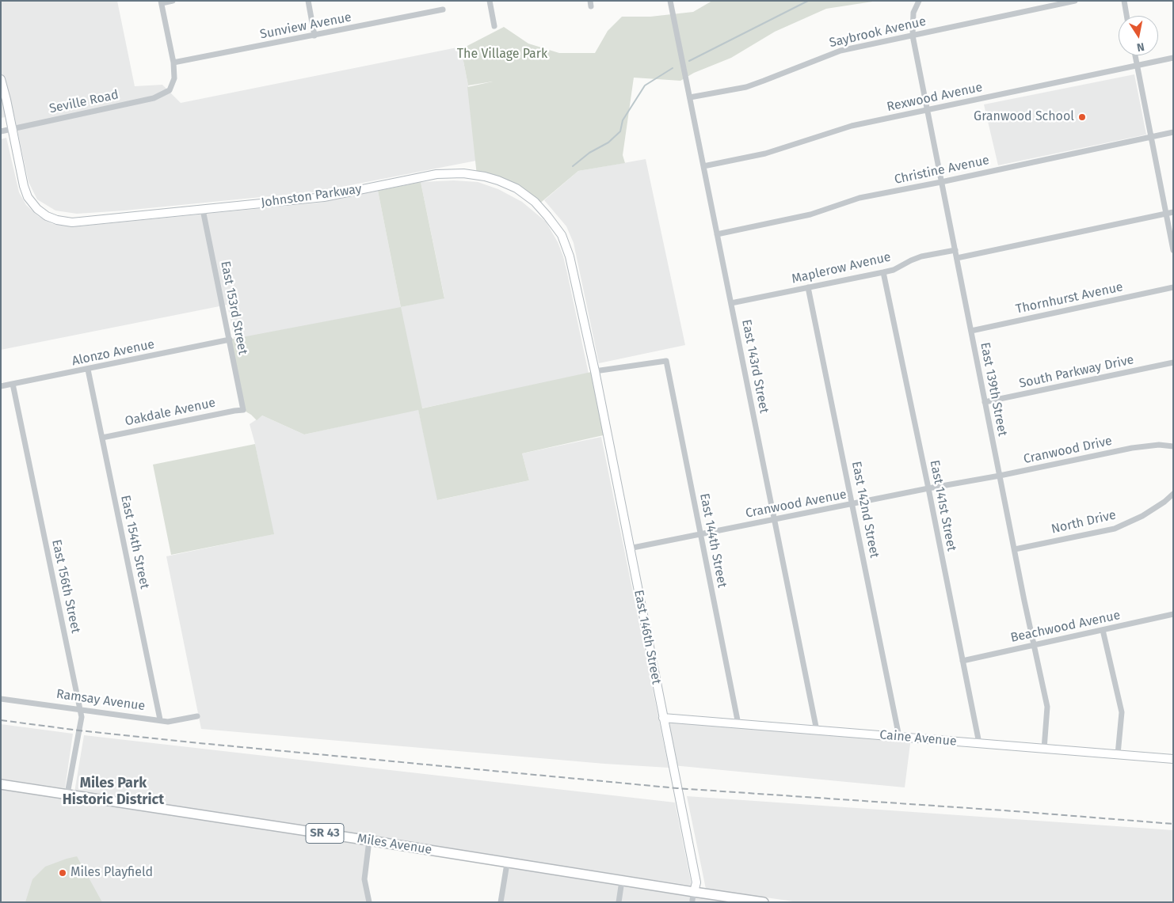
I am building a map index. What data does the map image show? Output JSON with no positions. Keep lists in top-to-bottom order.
{
  "streets": {
    "main road": ["SR 43", "Miles Avenue"],
    "street": [
      "Sunview Avenue",
      "Saybrook Avenue",
      "Rexwood Avenue",
      "Seville Road",
      "Christine Avenue",
      "Johnston Parkway",
      "Maplerow Avenue",
      "Thornhurst Avenue",
      "East 153rd Street",
      "Alonzo Avenue",
      "East 143rd Street",
      "South Parkway Drive",
      "East 139th Street",
      "Oakdale Avenue",
      "Cranwood Drive",
      "Cranwood Avenue",
      "East 141st Street",
      "East 142nd Street",
      "North Drive",
      "East 144th Street",
      "East 154th Street",
      "East 156th Street",
      "Beachwood Avenue",
      "East 146th Street",
      "Ramsay Avenue",
      "Caine Avenue"
    ]
  },
  "crossings": [
    ["Sunview Avenue", "Seville Road"],
    ["Saybrook Avenue", "East 143rd Street"],
    ["Saybrook Avenue", "East 139th Street"],
    ["Rexwood Avenue", "East 143rd Street"],
    ["Rexwood Avenue", "East 139th Street"],
    ["Seville Road", "Johnston Parkway"],
    ["Christine Avenue", "East 143rd Street"],
    ["Christine Avenue", "East 139th Street"],
    ["Johnston Parkway", "East 153rd Street"],
    ["Johnston Parkway", "East 144th Street"],
    ["Johnston Parkway", "East 146th Street"],
    ["Maplerow Avenue", "East 143rd Street"],
    ["Maplerow Avenue", "East 139th Street"],
    ["Maplerow Avenue", "East 141st Street"],
    ["Maplerow Avenue", "East 142nd Street"],
    ["Thornhurst Avenue", "East 139th Street"],
    ["East 153rd Street", "Alonzo Avenue"],
    ["East 153rd Street", "Oakdale Avenue"],
    ["Alonzo Avenue", "East 154th Street"],
    ["Alonzo Avenue", "East 156th Street"],
    ["East 143rd Street", "Cranwood Avenue"],
    ["East 143rd Street", "Caine Avenue"],
    ["South Parkway Drive", "East 139th Street"],
    ["East 139th Street", "Cranwood Drive"],
    ["East 139th Street", "North Drive"],
    ["East 139th Street", "Beachwood Avenue"],
    ["East 139th Street", "Caine Avenue"],
    ["Oakdale Avenue", "East 154th Street"],
    ["Cranwood Drive", "Cranwood Avenue"],
    ["Cranwood Avenue", "East 141st Street"],
    ["Cranwood Avenue", "East 142nd Street"],
    ["Cranwood Avenue", "East 144th Street"],
    ["Cranwood Avenue", "East 146th Street"],
    ["East 141st Street", "Beachwood Avenue"],
    ["East 141st Street", "Caine Avenue"],
    ["East 142nd Street", "Caine Avenue"],
    ["East 144th Street", "East 146th Street"],
    ["East 144th Street", "Caine Avenue"],
    ["East 154th Street", "Ramsay Avenue"],
    ["East 156th Street", "Ramsay Avenue"],
    ["East 156th Street", "Miles Avenue"],
    ["East 146th Street", "Caine Avenue"],
    ["East 146th Street", "Miles Avenue"]
  ],
  "districts": ["Miles Park Historic District"],
  "parks": ["The Village Park"],
  "places": ["Granwood School", "Miles Playfield"],
  "north": "bottom"
}
